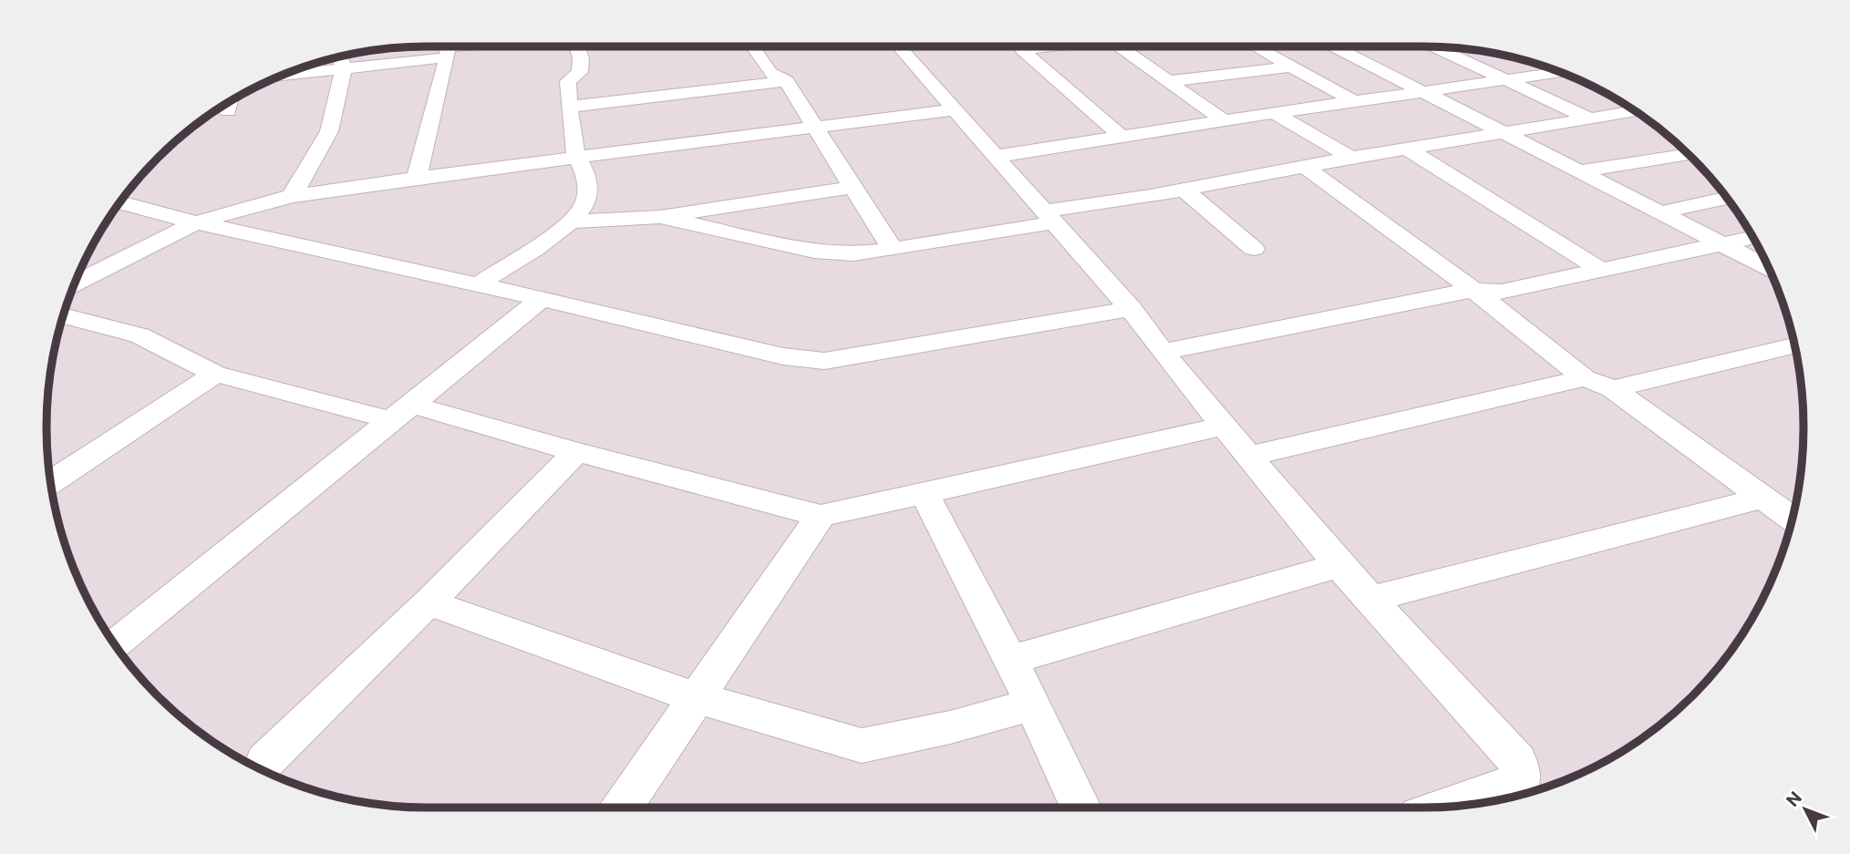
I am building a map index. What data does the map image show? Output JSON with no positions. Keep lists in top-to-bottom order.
{
  "north": "top left"
}
